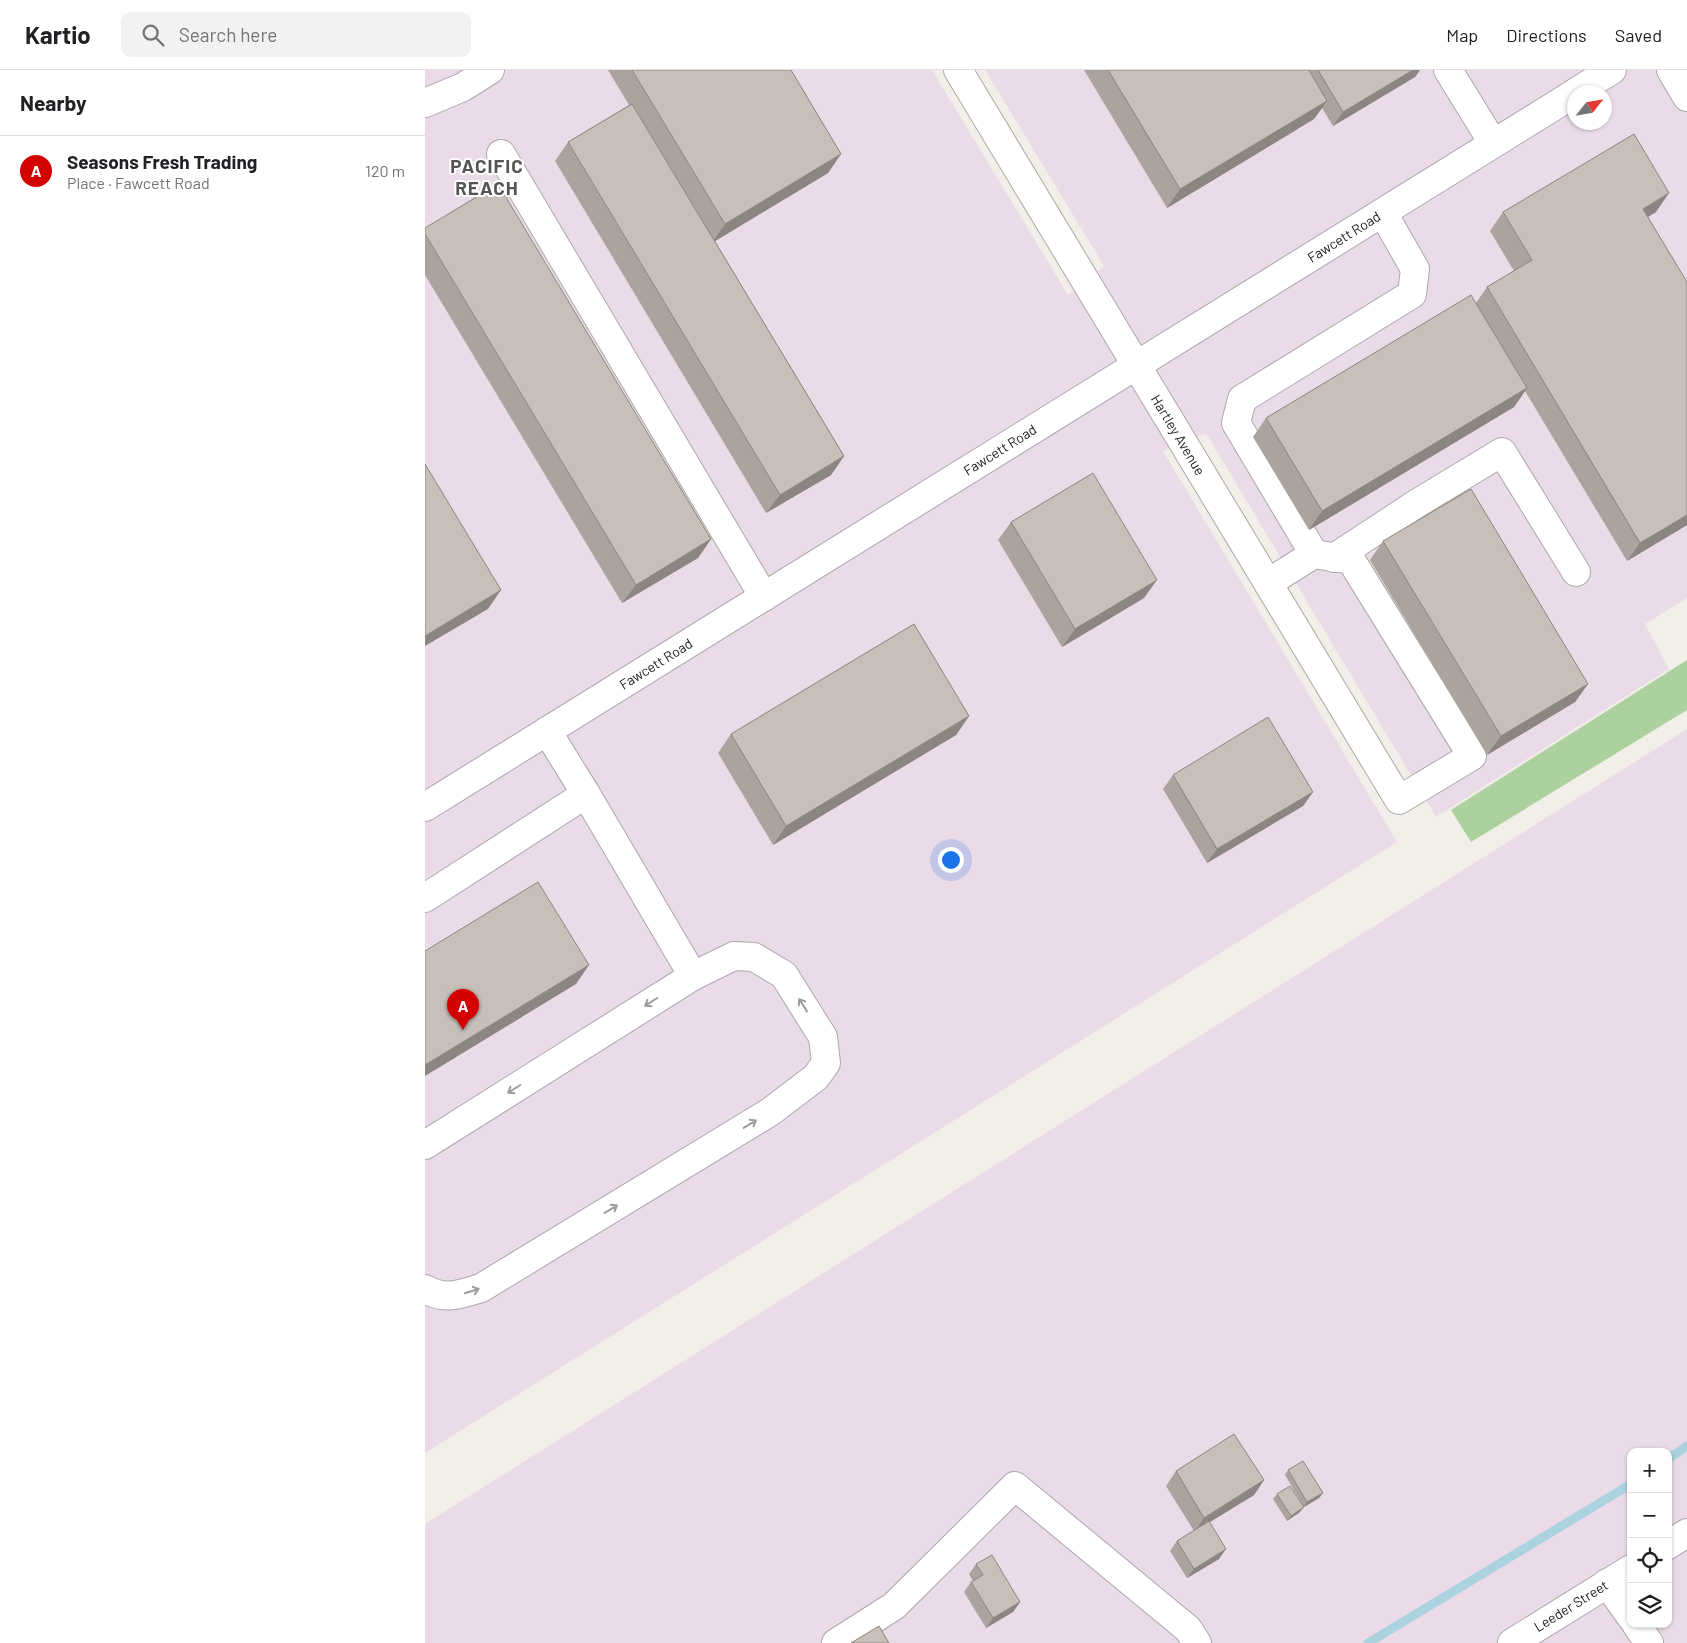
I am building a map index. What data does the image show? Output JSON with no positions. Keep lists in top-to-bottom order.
{
  "streets": {
    "street": ["Fawcett Road", "Hartley Avenue", "Leeder Street"]
  },
  "crossings": [
    ["Fawcett Road", "Hartley Avenue"]
  ],
  "districts": ["PACIFIC REACH"],
  "north": "top right",
  "page": {
    "header": "Kartio",
    "search": "Search here",
    "nav": ["Map", "Directions", "Saved"],
    "heading": "Nearby",
    "list": [
      {
        "mark": "A",
        "name": "Seasons Fresh Trading",
        "note": "Place · Fawcett Road",
        "value": "120 m"
      }
    ],
    "pins": "A",
    "map_buttons": ["+", "−"]
  }
}
